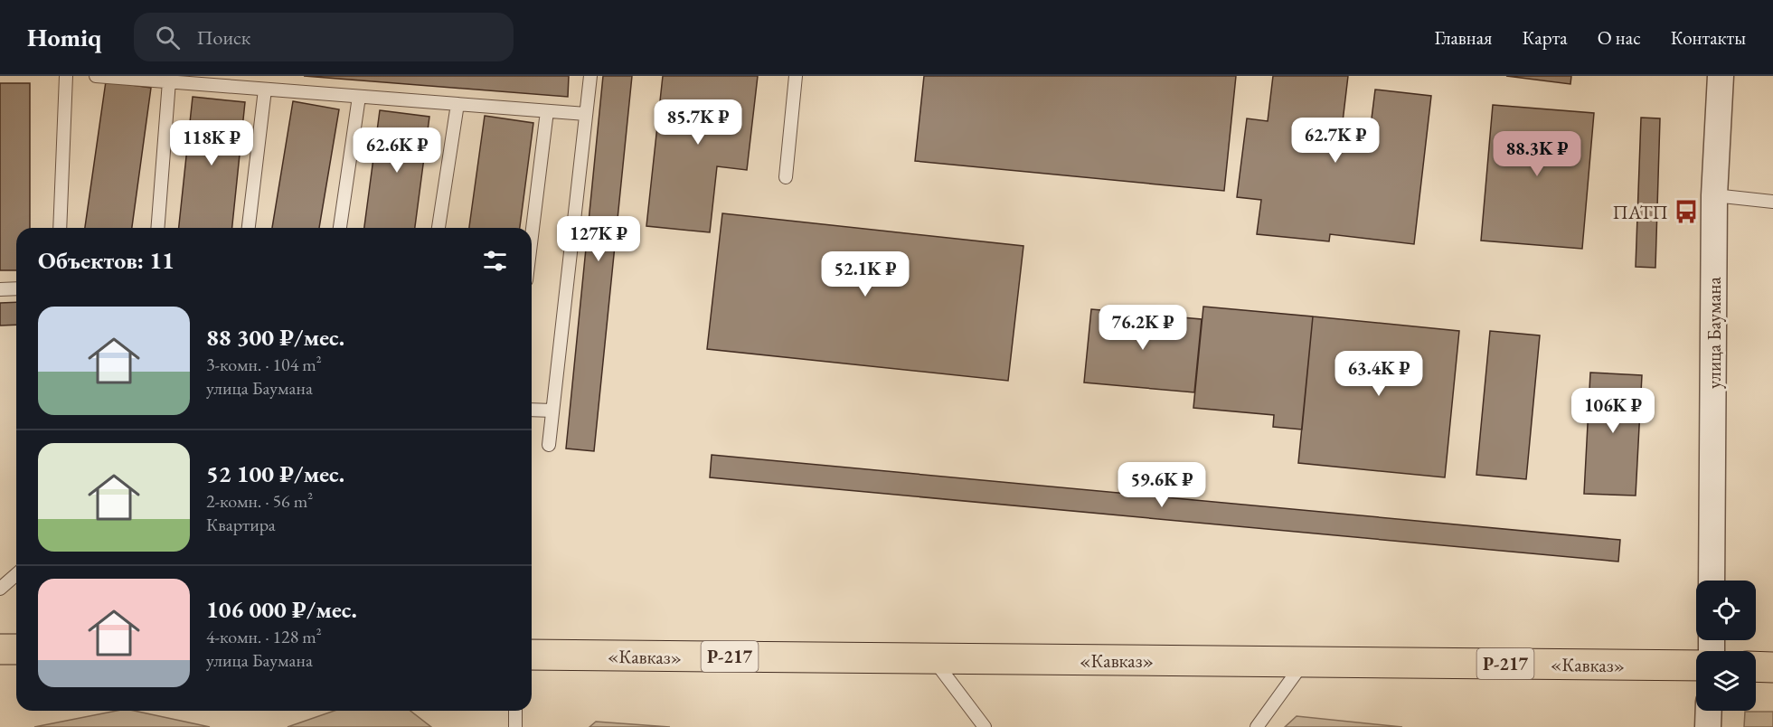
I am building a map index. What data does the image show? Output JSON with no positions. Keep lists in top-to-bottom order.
{
  "streets": {
    "highway": ["«Кавказ»", "Р-217"],
    "street": ["улица Баумана"]
  },
  "places": {
    "bus stop": ["ПАТП"]
  },
  "page": {
    "header": "Homiq",
    "search": "Поиск",
    "nav": [
      "Главная",
      "Карта",
      "О нас",
      "Контакты"
    ],
    "price": [
      "85.7K ₽",
      "62.7K ₽",
      "118K ₽",
      "62.6K ₽",
      "88.3K ₽",
      "127K ₽",
      "52.1K ₽",
      "76.2K ₽",
      "63.4K ₽",
      "106K ₽",
      "59.6K ₽"
    ],
    "heading": "Объектов: 11",
    "list": [
      {
        "name": "88 300 ₽/мес.",
        "note": "3-комн. · 104 m² · улица Баумана"
      },
      {
        "name": "52 100 ₽/мес.",
        "note": "2-комн. · 56 m² · Квартира"
      },
      {
        "name": "106 000 ₽/мес.",
        "note": "4-комн. · 128 m² · улица Баумана"
      }
    ]
  }
}
